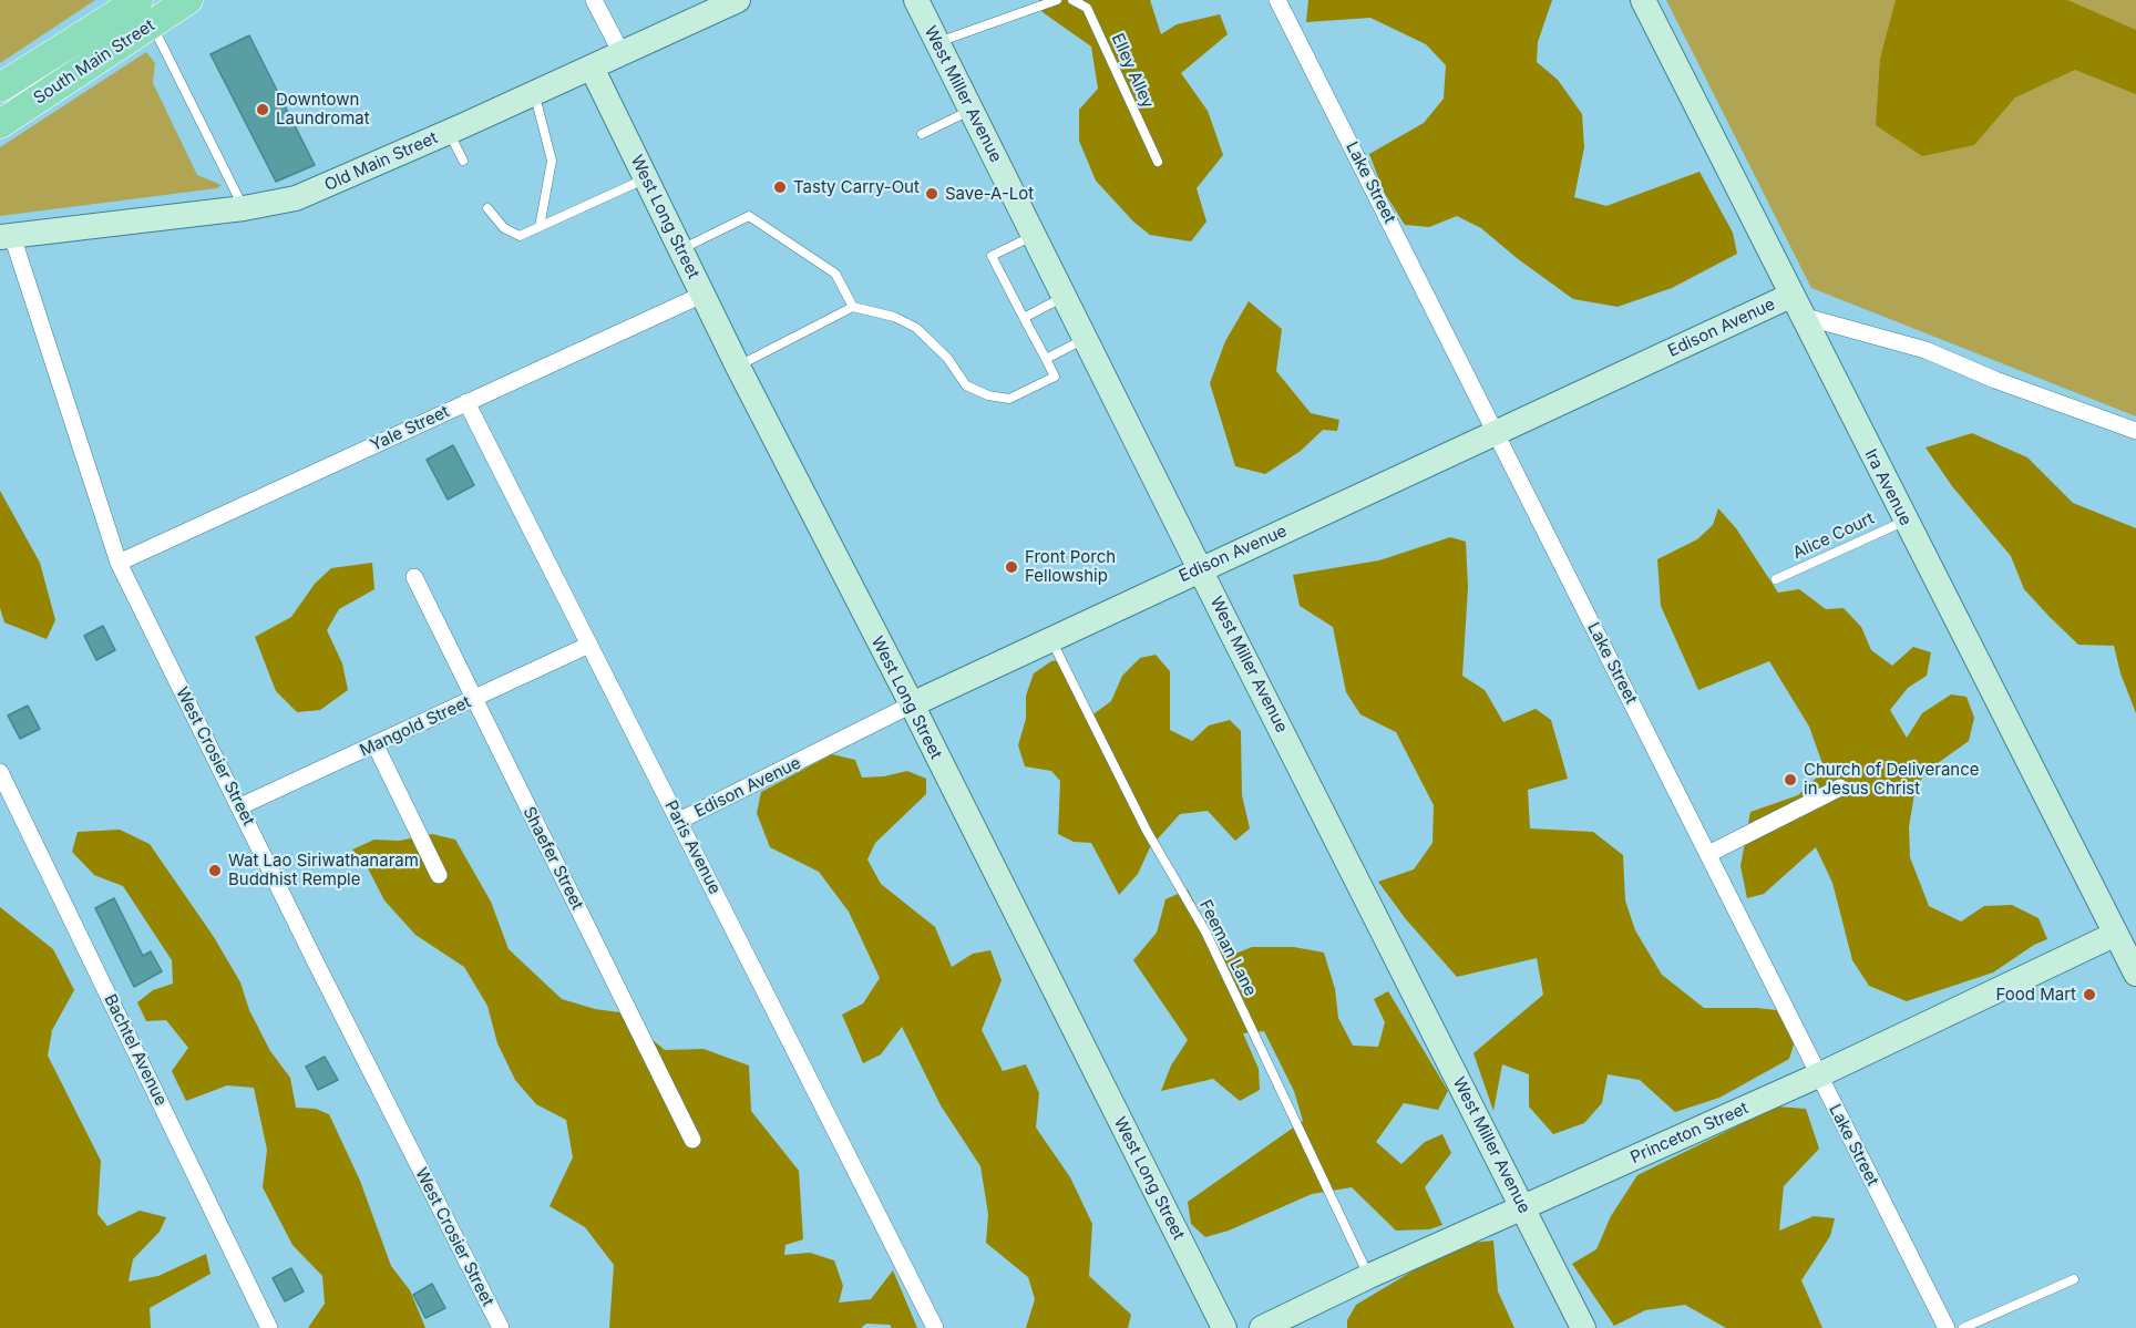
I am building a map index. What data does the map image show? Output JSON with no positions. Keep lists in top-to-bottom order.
{
  "streets": {
    "main road": ["South Main Street"],
    "street": [
      "West Miller Avenue",
      "Old Main Street",
      "Lake Street",
      "West Long Street",
      "Edison Avenue",
      "Yale Street",
      "Ira Avenue",
      "Mangold Street",
      "West Crosier Street",
      "Paris Avenue",
      "Shaefer Street",
      "Bachtel Avenue",
      "Princeton Street"
    ],
    "lane": ["Elley Alley", "Alice Court", "Feeman Lane"]
  },
  "crossings": [
    ["West Miller Avenue", "Edison Avenue"],
    ["West Miller Avenue", "Princeton Street"],
    ["Old Main Street", "West Long Street"],
    ["Old Main Street", "West Crosier Street"],
    ["Lake Street", "Edison Avenue"],
    ["Lake Street", "Princeton Street"],
    ["West Long Street", "Edison Avenue"],
    ["West Long Street", "Yale Street"],
    ["Edison Avenue", "Ira Avenue"],
    ["Edison Avenue", "Paris Avenue"],
    ["Edison Avenue", "Feeman Lane"],
    ["Yale Street", "West Crosier Street"],
    ["Yale Street", "Paris Avenue"],
    ["Ira Avenue", "Alice Court"],
    ["Ira Avenue", "Princeton Street"],
    ["Mangold Street", "West Crosier Street"],
    ["Mangold Street", "Paris Avenue"],
    ["Mangold Street", "Shaefer Street"],
    ["Feeman Lane", "Princeton Street"]
  ],
  "places": [
    "Downtown Laundromat",
    "Tasty Carry-Out",
    "Save-A-Lot",
    "Front Porch Fellowship",
    "Church of Deliverance in Jesus Christ",
    "Wat Lao Siriwathanaram Buddhist Remple",
    "Food Mart"
  ]
}
